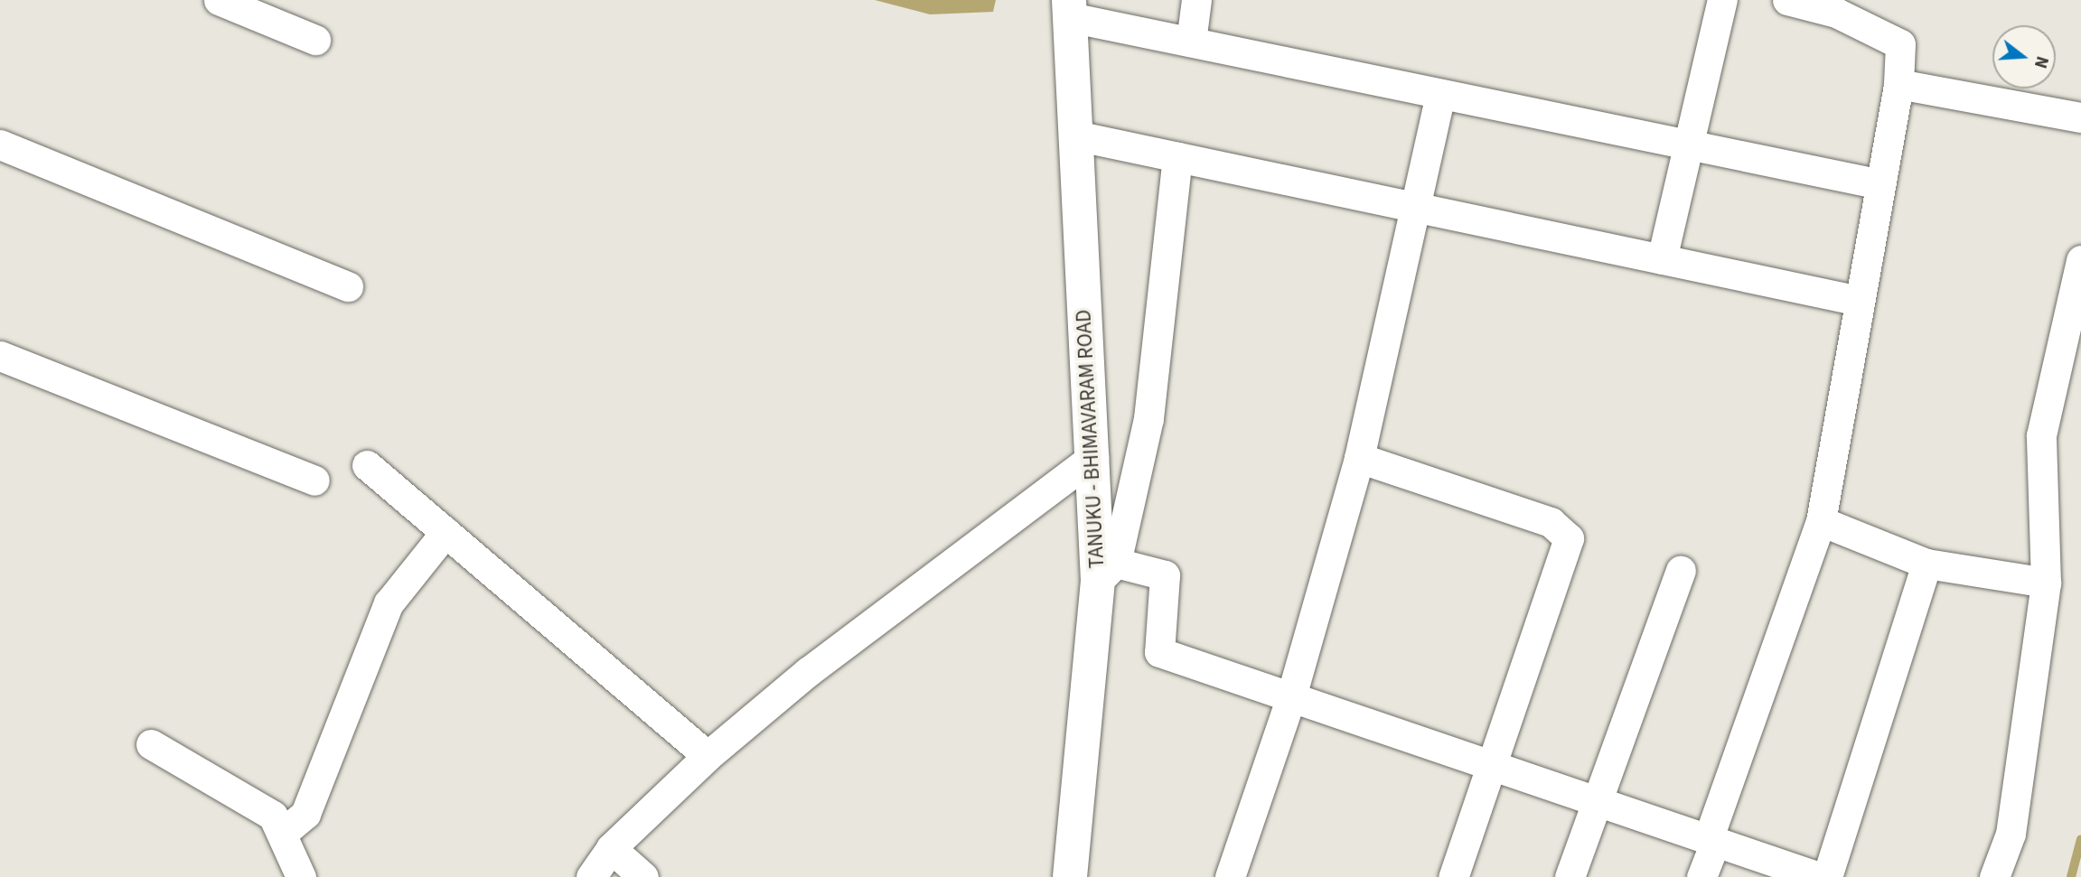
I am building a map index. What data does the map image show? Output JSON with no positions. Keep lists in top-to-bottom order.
{
  "streets": {
    "main road": ["TANUKU - BHIMAVARAM ROAD"]
  },
  "north": "right"
}
